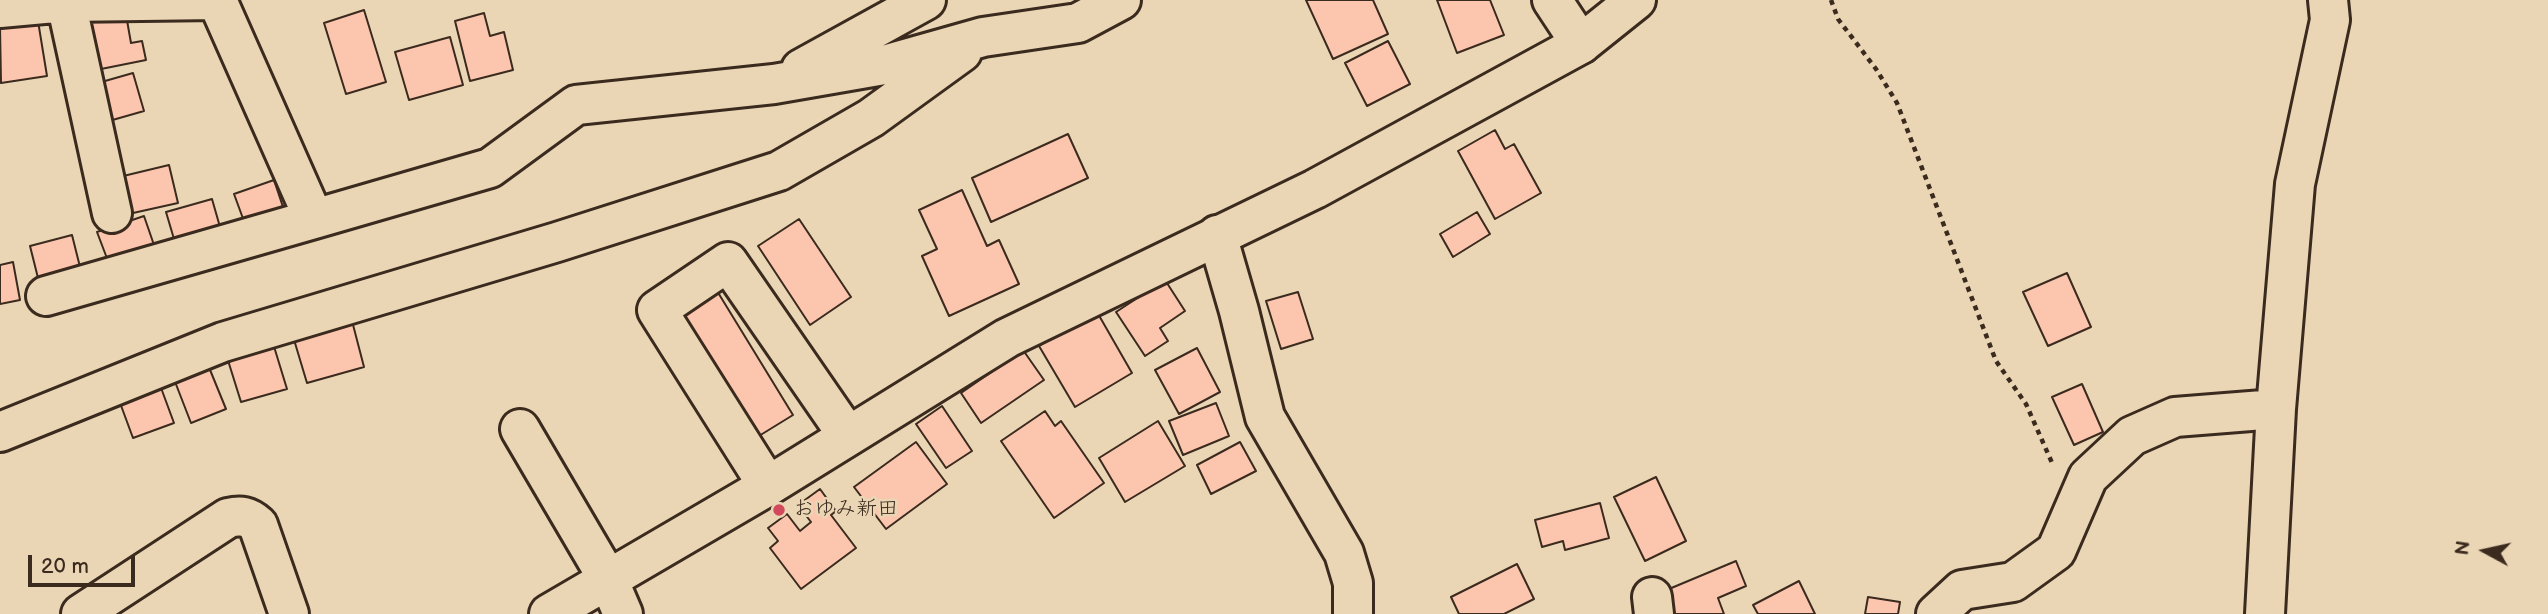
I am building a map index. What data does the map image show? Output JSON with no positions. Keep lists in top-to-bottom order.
{
  "places": ["おゆみ新田"],
  "scale_bar": "20 m",
  "north": "left"
}
